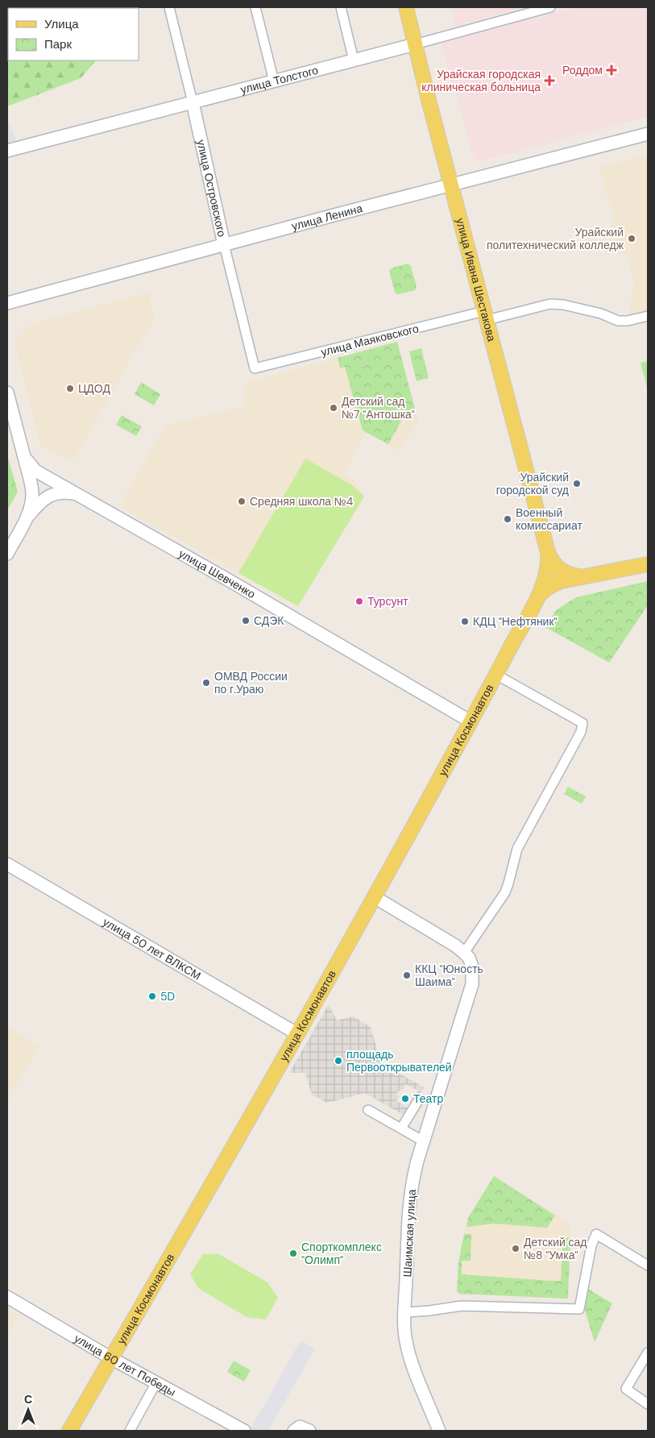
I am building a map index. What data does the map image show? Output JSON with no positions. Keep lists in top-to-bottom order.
{
  "streets": {
    "main road": [
      "улица Толстого",
      "улица Островского",
      "улица Ленина",
      "улица Ивана Шестакова",
      "улица Шевченко",
      "улица Космонавтов",
      "улица 50 лет ВЛКСМ",
      "Шаимская улица",
      "улица 60 лет Победы"
    ],
    "street": ["улица Маяковского"]
  },
  "crossings": [
    ["улица Толстого", "улица Островского"],
    ["улица Толстого", "улица Ивана Шестакова"],
    ["улица Островского", "улица Ленина"],
    ["улица Островского", "улица Маяковского"],
    ["улица Ленина", "улица Ивана Шестакова"],
    ["улица Ивана Шестакова", "улица Маяковского"],
    ["улица Ивана Шестакова", "улица Космонавтов"],
    ["улица Шевченко", "улица Космонавтов"],
    ["улица Космонавтов", "улица 50 лет ВЛКСМ"],
    ["улица Космонавтов", "Шаимская улица"],
    ["улица Космонавтов", "улица 60 лет Победы"]
  ],
  "places": {
    "health": ["Роддом", "Урайская городская клиническая больница"],
    "other": [
      "Урайский политехнический колледж",
      "ЦДОД",
      "Детский сад №7 \"Антошка\"",
      "Урайский городской суд",
      "Средняя школа №4",
      "Военный комиссариат",
      "Турсунт",
      "СДЭК",
      "КДЦ \"Нефтяник\"",
      "ОМВД России по г.Ураю",
      "ККЦ \"Юность Шаима\"",
      "5D",
      "площадь Первооткрывателей",
      "Театр",
      "Детский сад №8 \"Умка\"",
      "Спорткомплекс \"Олимп\""
    ]
  },
  "legend": ["Улица", "Парк"],
  "north": "top"
}
